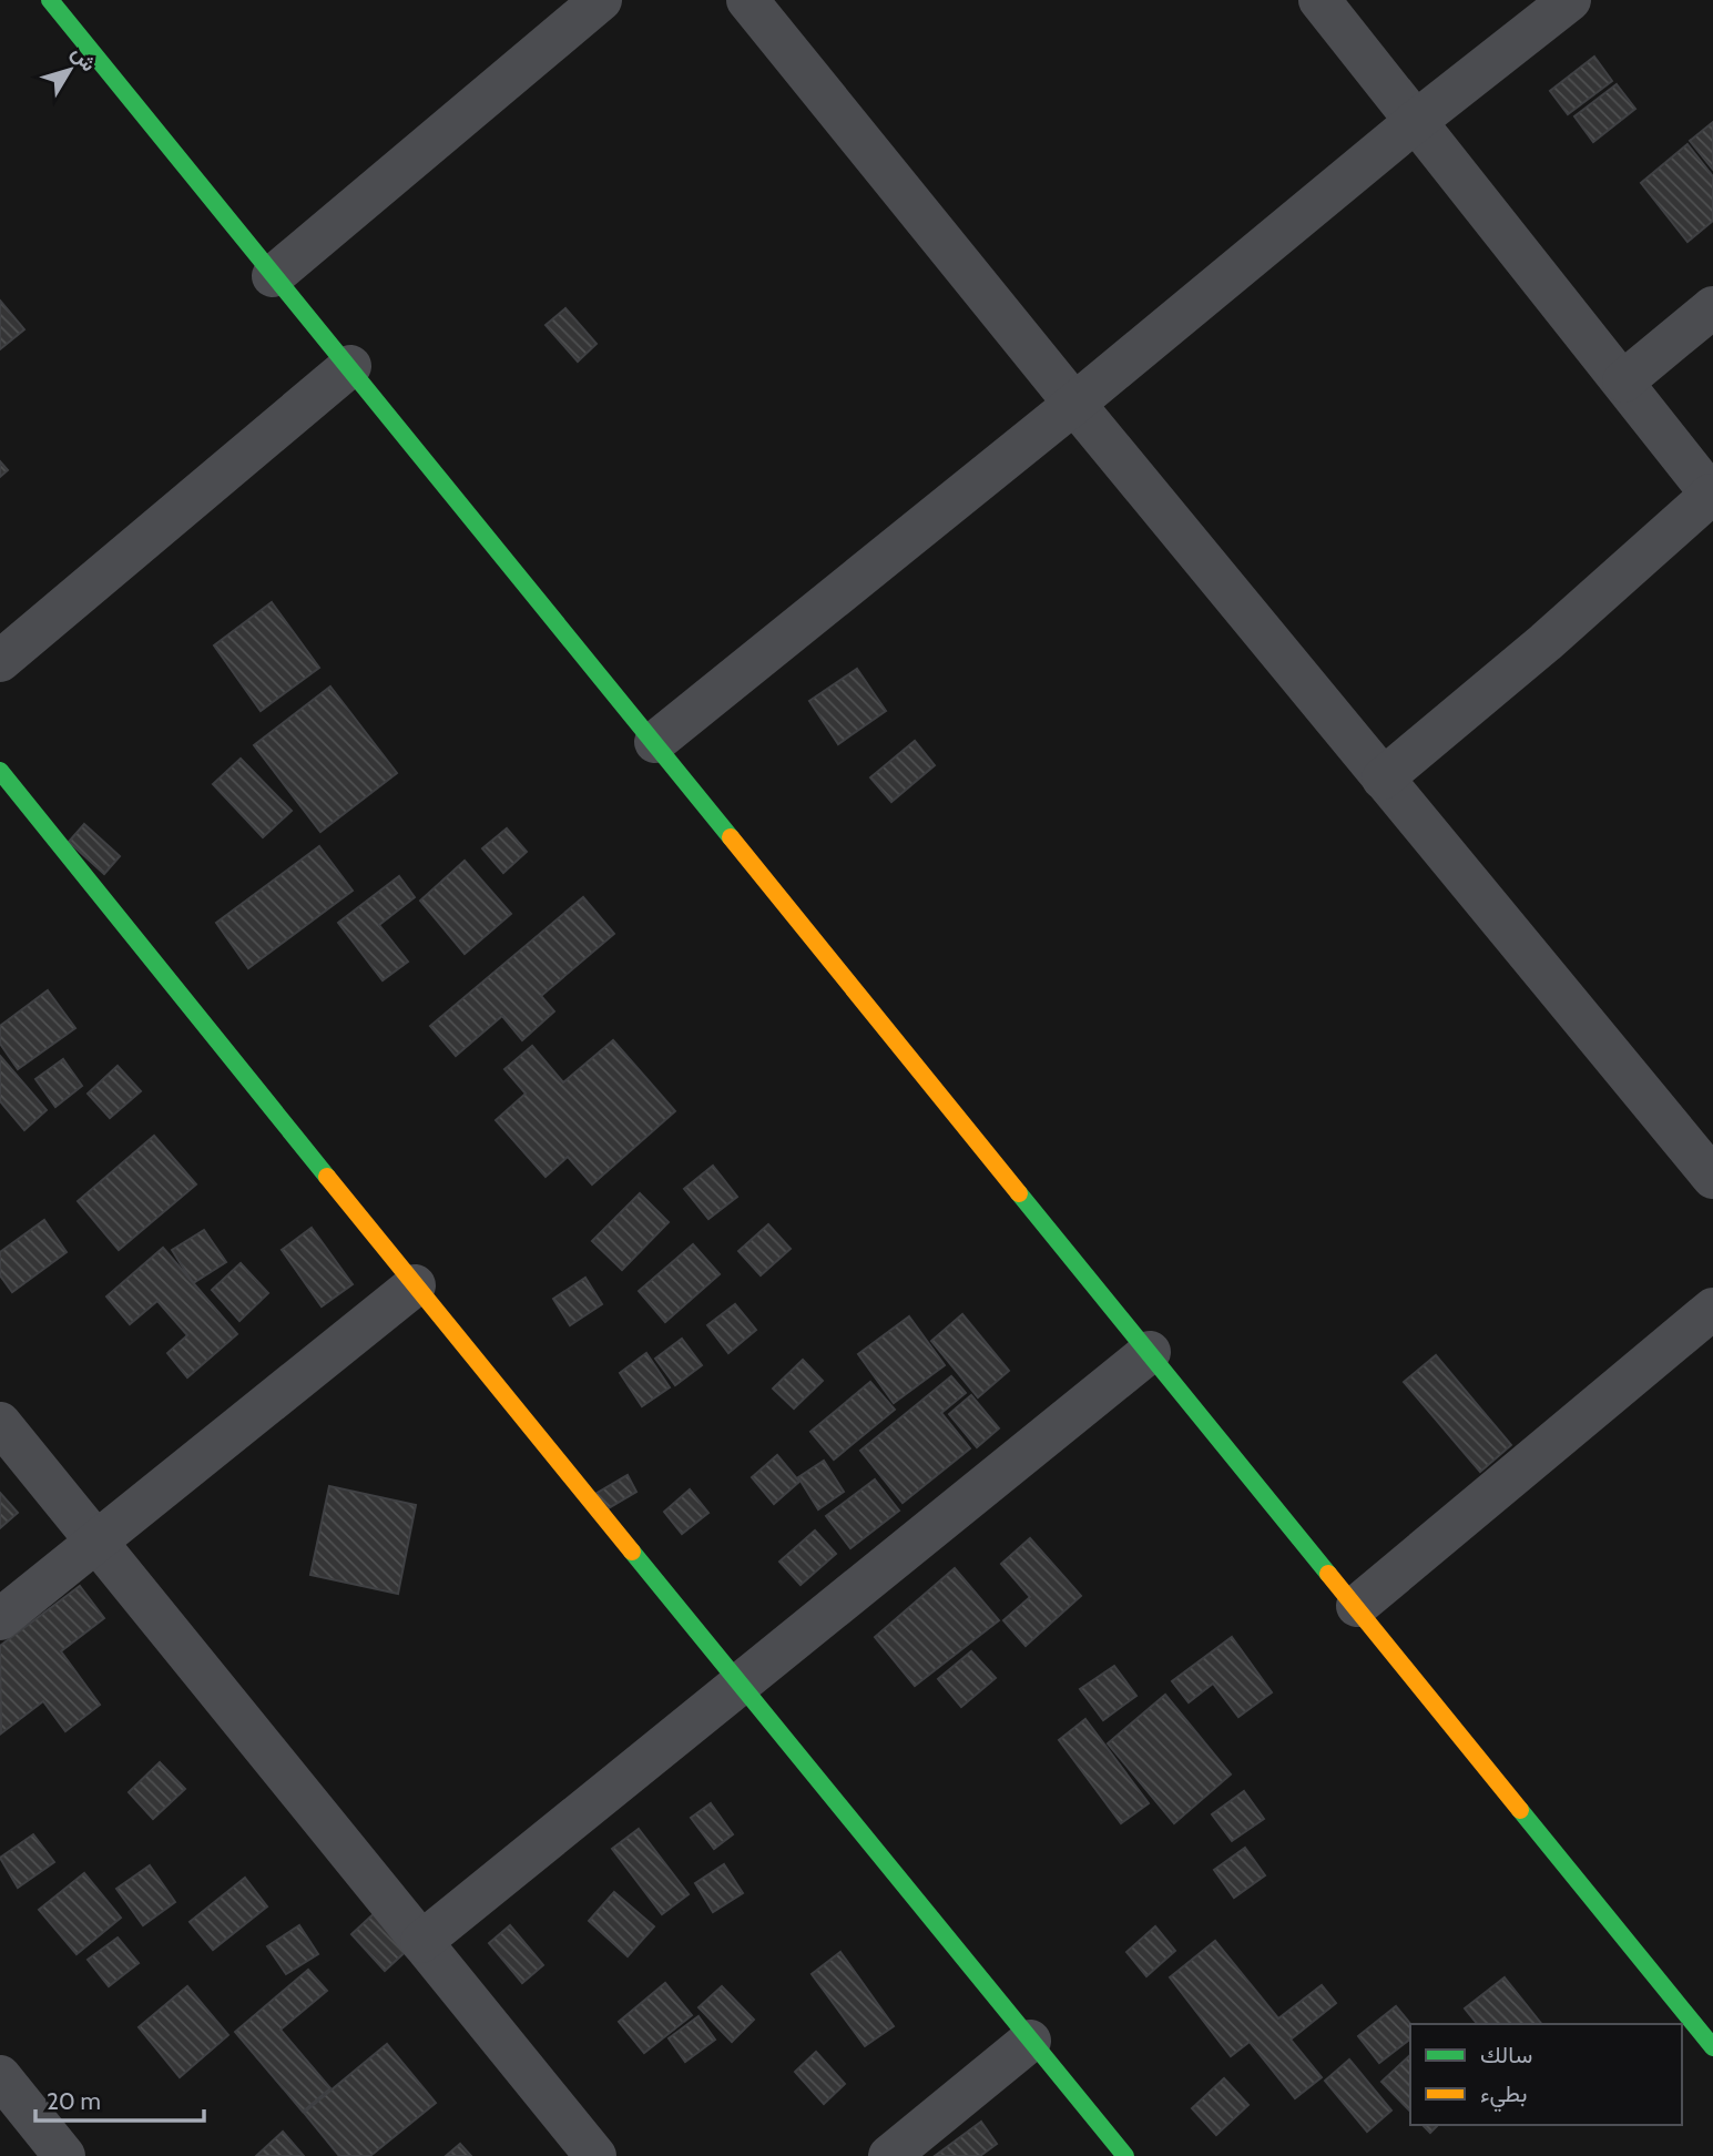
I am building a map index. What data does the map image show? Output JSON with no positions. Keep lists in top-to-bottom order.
{
  "legend": ["سالك", "بطيء"],
  "scale_bar": "20 m",
  "north": "top right"
}
